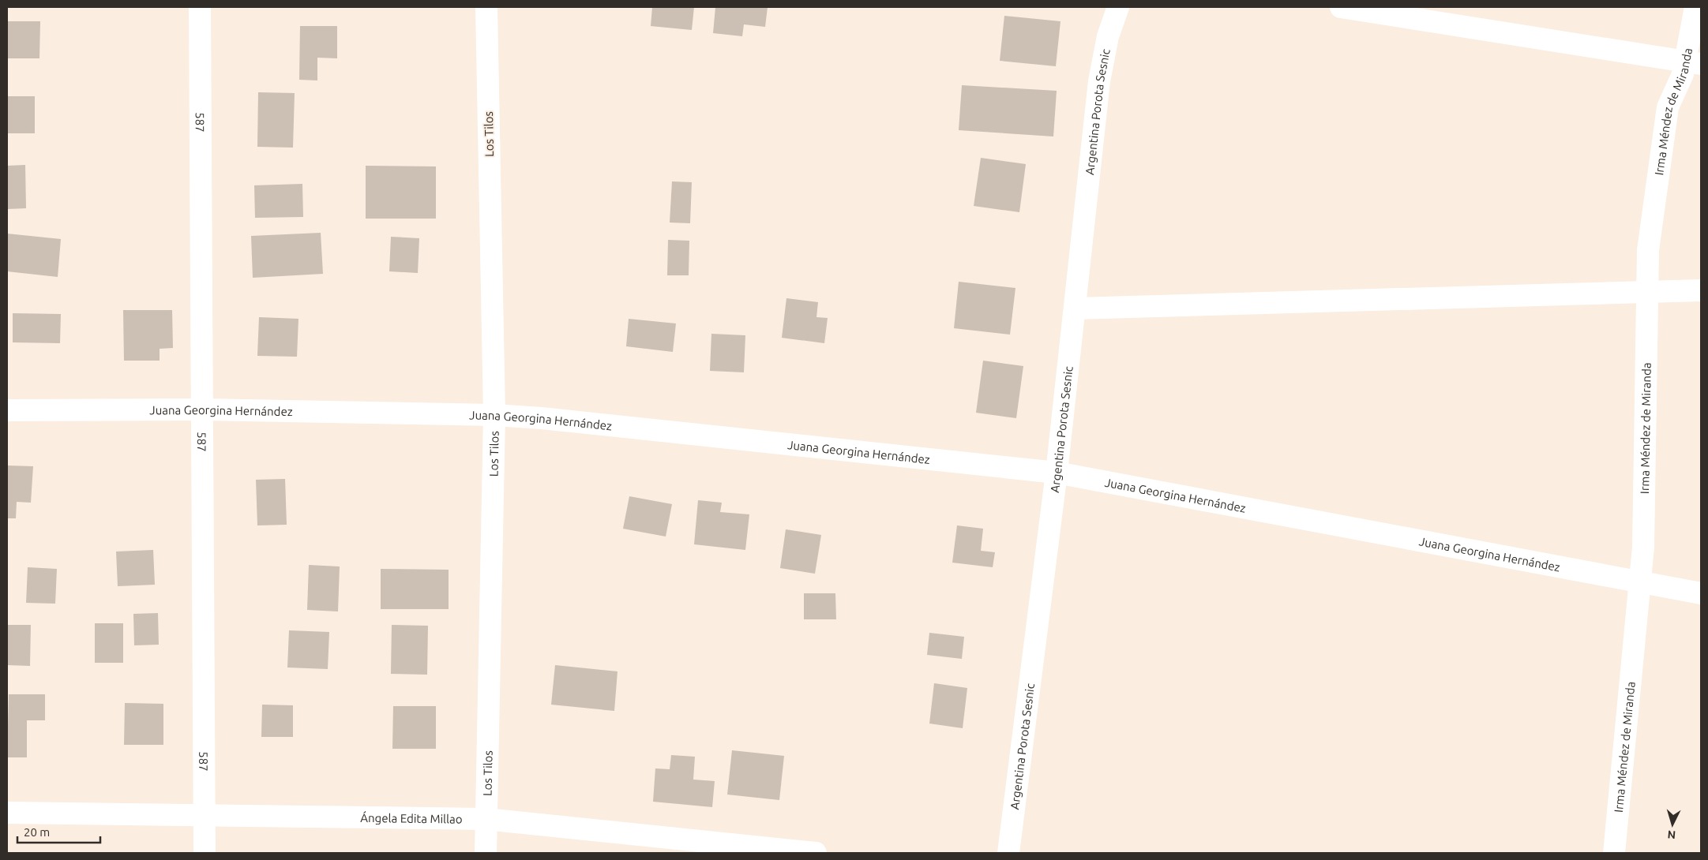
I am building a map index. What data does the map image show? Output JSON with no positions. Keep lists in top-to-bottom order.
{
  "streets": {
    "street": [
      "Irma Méndez de Miranda",
      "Argentina Porota Sesnic",
      "587",
      "Los Tilos",
      "Juana Georgina Hernández",
      "Ángela Edita Millao"
    ]
  },
  "crossings": [
    ["Irma Méndez de Miranda", "Juana Georgina Hernández"],
    ["Argentina Porota Sesnic", "Juana Georgina Hernández"],
    ["587", "Juana Georgina Hernández"],
    ["587", "Ángela Edita Millao"],
    ["Los Tilos", "Juana Georgina Hernández"],
    ["Los Tilos", "Ángela Edita Millao"]
  ],
  "scale_bar": "20 m",
  "north": "bottom"
}
